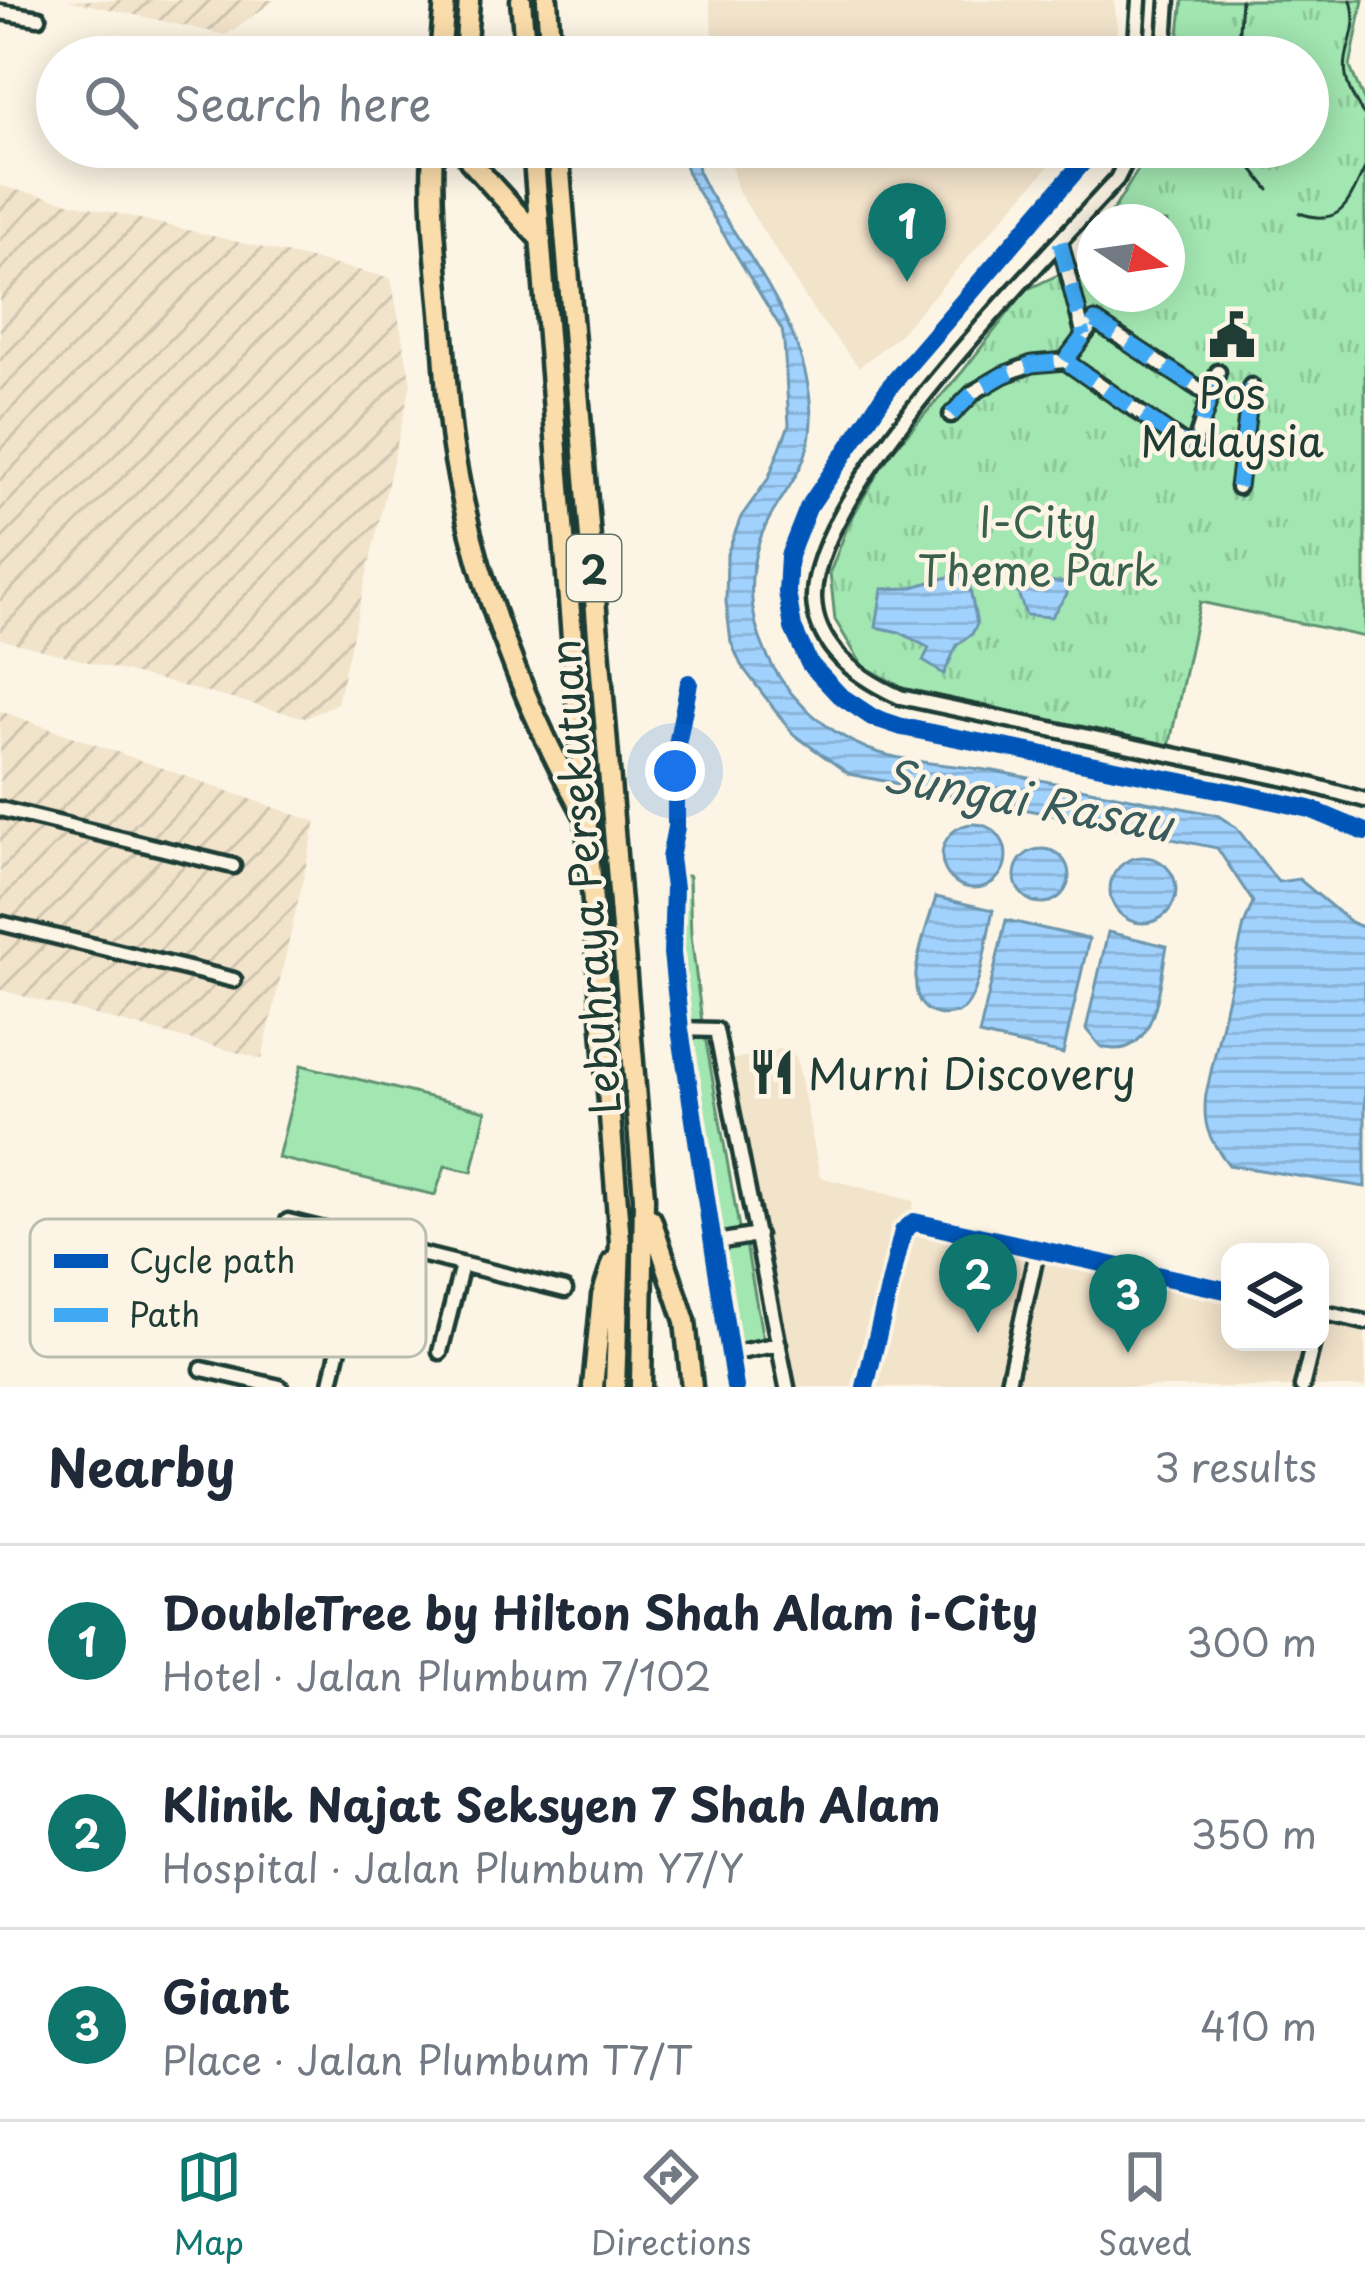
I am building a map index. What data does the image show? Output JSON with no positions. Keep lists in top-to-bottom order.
{
  "streets": {
    "highway": ["2", "Lebuhraya Persekutuan"]
  },
  "water": ["Sungai Rasau"],
  "parks": ["I-City Theme Park"],
  "places": {
    "public building": ["Pos Malaysia"],
    "restaurant": ["Murni Discovery"]
  },
  "legend": ["Cycle path", "Path"],
  "north": "right",
  "page": {
    "search": "Search here",
    "pins": ["1", "2", "3"],
    "heading": ["Nearby", "3 results"],
    "list": [
      {
        "mark": "1",
        "name": "DoubleTree by Hilton Shah Alam i-City",
        "note": "Hotel · Jalan Plumbum 7/102",
        "value": "300 m"
      },
      {
        "mark": "2",
        "name": "Klinik Najat Seksyen 7 Shah Alam",
        "note": "Hospital · Jalan Plumbum Y7/Y",
        "value": "350 m"
      },
      {
        "mark": "3",
        "name": "Giant",
        "note": "Place · Jalan Plumbum T7/T",
        "value": "410 m"
      }
    ],
    "nav": ["Map", "Directions", "Saved"]
  }
}
